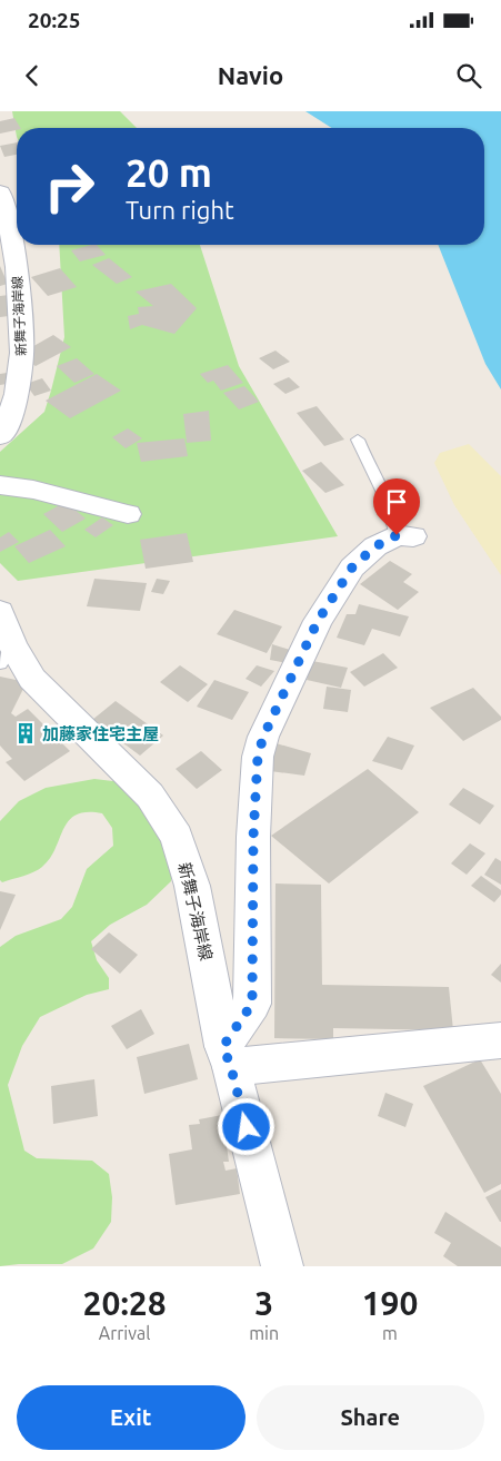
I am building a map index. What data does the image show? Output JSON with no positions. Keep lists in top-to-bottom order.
{
  "streets": {
    "main road": ["新舞子海岸線"]
  },
  "places": {
    "building": ["加藤家住宅主屋"]
  },
  "page": {
    "status": "20:25",
    "header": "Navio",
    "turn": ["20 m", "Turn right"],
    "eta": [
      "20:28",
      "Arrival",
      "3",
      "min",
      "190",
      "m"
    ],
    "buttons": ["Exit", "Share"]
  }
}
